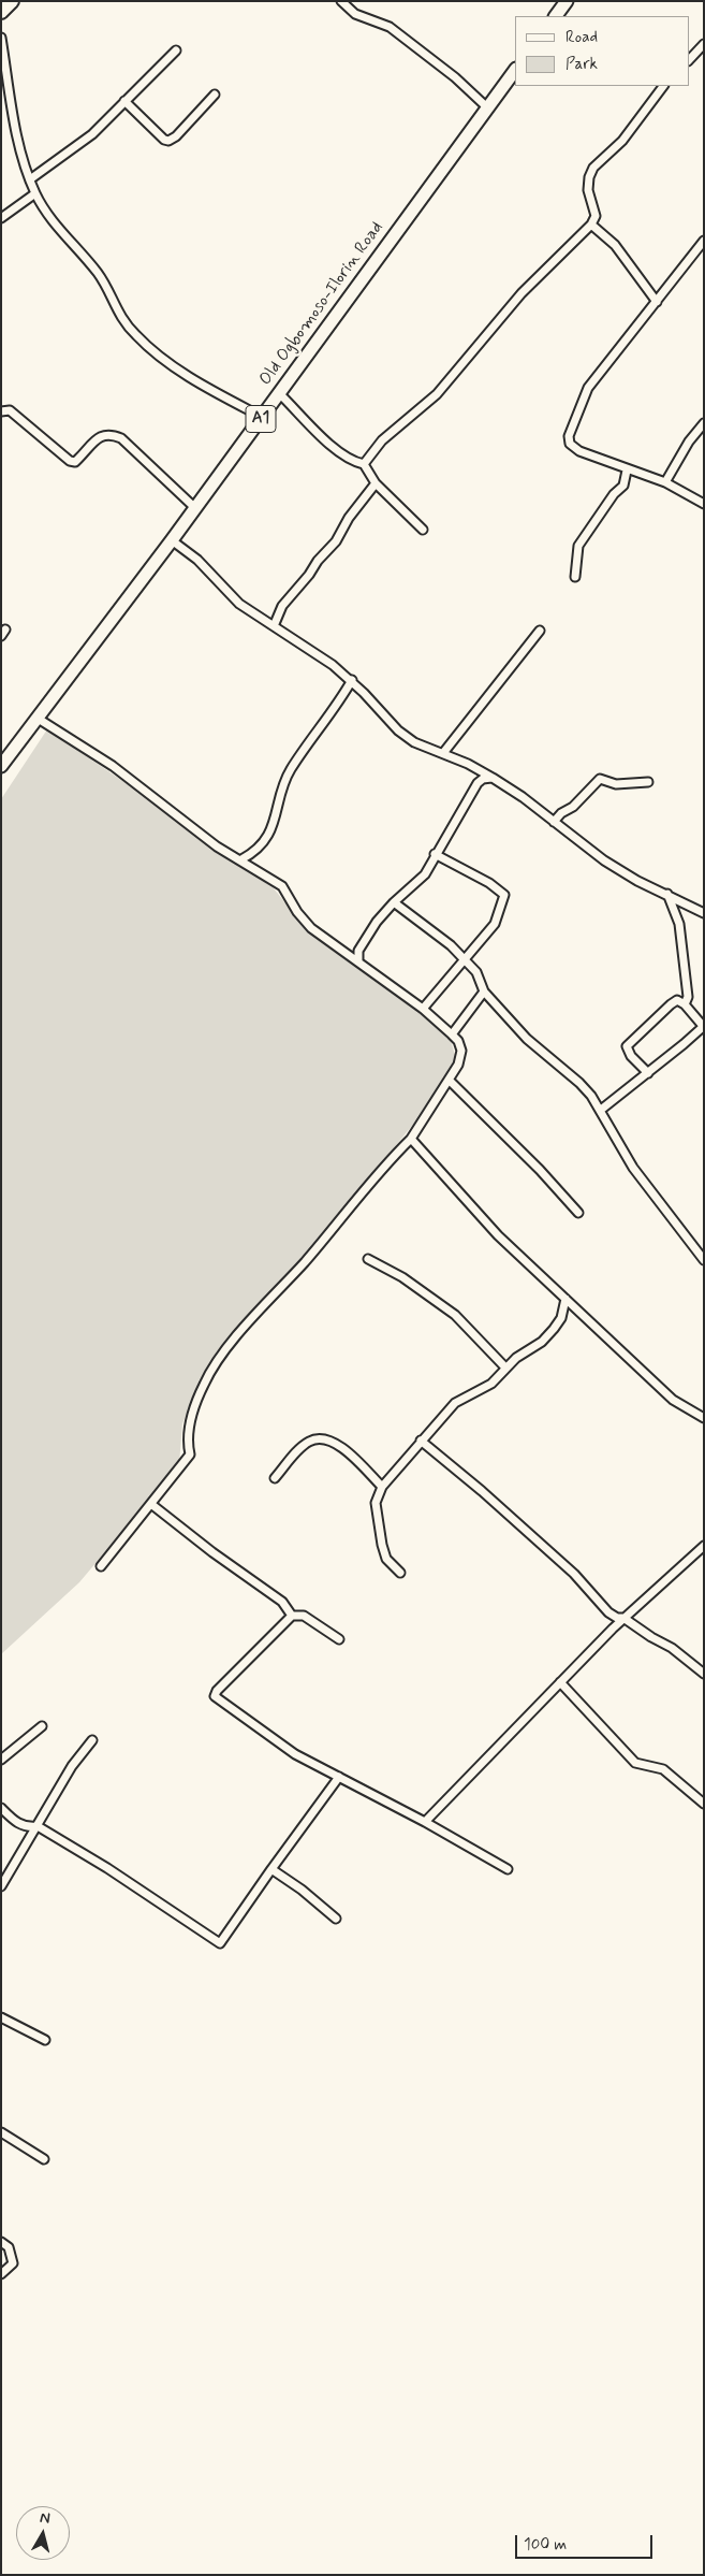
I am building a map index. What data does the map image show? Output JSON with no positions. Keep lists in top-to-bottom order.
{
  "streets": {
    "highway": ["Old Ogbomoso-Ilorin Road", "A1"]
  },
  "legend": ["Road", "Park"],
  "scale_bar": "100 m",
  "north": "top"
}
